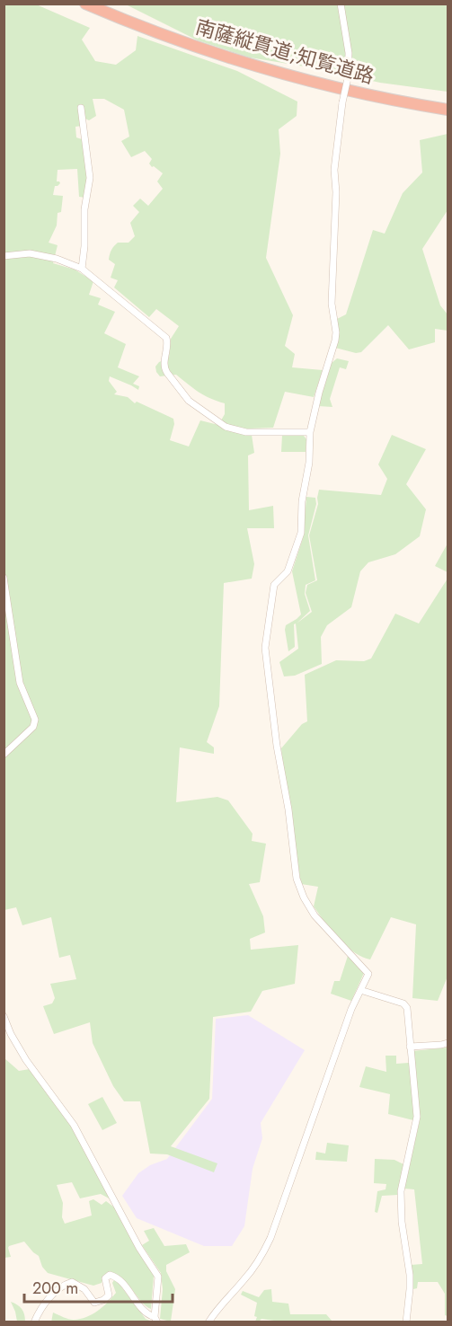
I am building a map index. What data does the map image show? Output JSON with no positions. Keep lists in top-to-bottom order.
{
  "streets": {
    "highway": ["南薩縦貫道;知覧道路"]
  },
  "scale_bar": "200 m"
}
